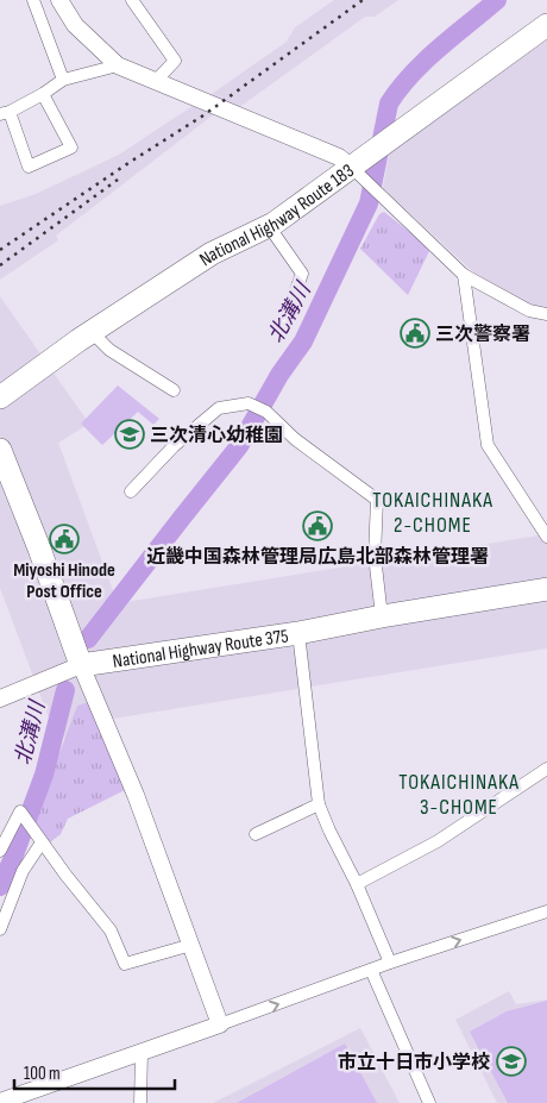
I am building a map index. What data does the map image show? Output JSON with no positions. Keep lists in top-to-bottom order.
{
  "streets": {
    "highway": ["National Highway Route 183", "National Highway Route 375"]
  },
  "districts": ["TOKAICHINAKA 2-CHOME", "TOKAICHINAKA 3-CHOME"],
  "water": ["北溝川"],
  "places": {
    "public building": ["三次警察署", "近畿中国森林管理局広島北部森林管理署", "Miyoshi Hinode Post Office"],
    "school or university": ["三次清心幼稚園", "市立十日市小学校"]
  },
  "scale_bar": "100 m"
}
